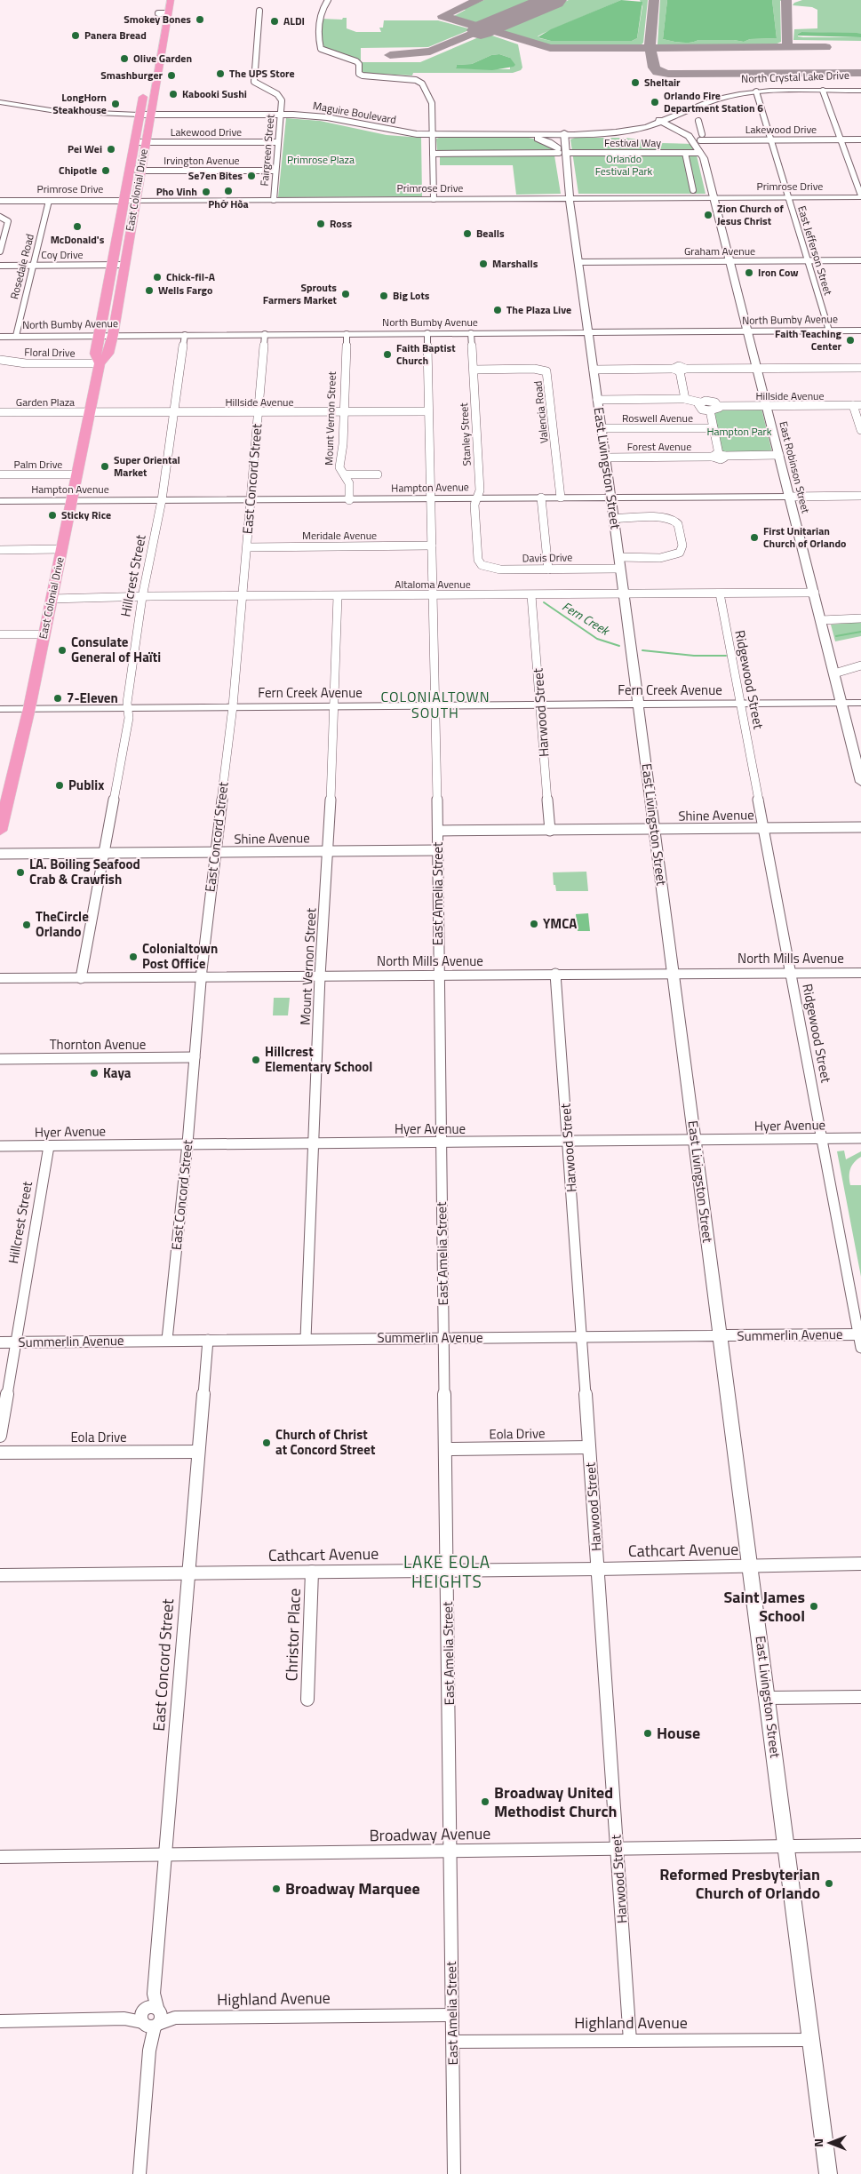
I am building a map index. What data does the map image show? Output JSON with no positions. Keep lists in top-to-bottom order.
{
  "streets": {
    "highway": ["East Colonial Drive"],
    "main road": [
      "North Crystal Lake Drive",
      "Maguire Boulevard",
      "East Robinson Street",
      "North Mills Avenue"
    ],
    "street": [
      "Lakewood Drive",
      "Festival Way",
      "Fairgreen Street",
      "Irvington Avenue",
      "Primrose Drive",
      "East Jefferson Street",
      "Graham Avenue",
      "Coy Drive",
      "Rosedale Road",
      "North Bumby Avenue",
      "Floral Drive",
      "Hillside Avenue",
      "Garden Plaza",
      "Valencia Road",
      "Mount Vernon Street",
      "Roswell Avenue",
      "Stanley Street",
      "Forest Avenue",
      "Palm Drive",
      "East Livingston Street",
      "East Concord Street",
      "Hampton Avenue",
      "Meridale Avenue",
      "Davis Drive",
      "Hillcrest Street",
      "Altaloma Avenue",
      "Ridgewood Street",
      "Fern Creek Avenue",
      "Harwood Street",
      "Shine Avenue",
      "East Amelia Street",
      "Thornton Avenue",
      "Hyer Avenue",
      "Summerlin Avenue",
      "Eola Drive",
      "Cathcart Avenue",
      "Christor Place",
      "Broadway Avenue",
      "Highland Avenue"
    ]
  },
  "crossings": [
    ["North Crystal Lake Drive", "Maguire Boulevard"],
    ["North Crystal Lake Drive", "East Jefferson Street"],
    ["North Crystal Lake Drive", "East Robinson Street"],
    ["Maguire Boulevard", "Fairgreen Street"],
    ["Maguire Boulevard", "East Colonial Drive"],
    ["Maguire Boulevard", "East Robinson Street"],
    ["Maguire Boulevard", "East Livingston Street"],
    ["Lakewood Drive", "Fairgreen Street"],
    ["Lakewood Drive", "East Colonial Drive"],
    ["Lakewood Drive", "East Jefferson Street"],
    ["Lakewood Drive", "East Robinson Street"],
    ["Festival Way", "East Robinson Street"],
    ["Festival Way", "East Livingston Street"],
    ["Fairgreen Street", "Irvington Avenue"],
    ["Fairgreen Street", "Primrose Drive"],
    ["Irvington Avenue", "East Colonial Drive"],
    ["Primrose Drive", "East Colonial Drive"],
    ["Primrose Drive", "East Jefferson Street"],
    ["Primrose Drive", "Rosedale Road"],
    ["Primrose Drive", "East Robinson Street"],
    ["Primrose Drive", "East Livingston Street"],
    ["East Colonial Drive", "Coy Drive"],
    ["East Colonial Drive", "North Bumby Avenue"],
    ["East Colonial Drive", "Floral Drive"],
    ["East Colonial Drive", "Hillside Avenue"],
    ["East Colonial Drive", "Garden Plaza"],
    ["East Colonial Drive", "Palm Drive"],
    ["East Colonial Drive", "Hampton Avenue"],
    ["East Colonial Drive", "Altaloma Avenue"],
    ["East Colonial Drive", "Fern Creek Avenue"],
    ["East Jefferson Street", "Graham Avenue"],
    ["East Jefferson Street", "North Bumby Avenue"],
    ["Graham Avenue", "East Robinson Street"],
    ["Graham Avenue", "East Livingston Street"],
    ["Coy Drive", "Rosedale Road"],
    ["Rosedale Road", "North Bumby Avenue"],
    ["North Bumby Avenue", "Mount Vernon Street"],
    ["North Bumby Avenue", "Stanley Street"],
    ["North Bumby Avenue", "East Robinson Street"],
    ["North Bumby Avenue", "East Livingston Street"],
    ["North Bumby Avenue", "East Concord Street"],
    ["North Bumby Avenue", "Hillcrest Street"],
    ["North Bumby Avenue", "East Amelia Street"],
    ["Hillside Avenue", "Garden Plaza"],
    ["Hillside Avenue", "Mount Vernon Street"],
    ["Hillside Avenue", "East Robinson Street"],
    ["Hillside Avenue", "East Concord Street"],
    ["Hillside Avenue", "Hillcrest Street"],
    ["Hillside Avenue", "East Amelia Street"],
    ["Valencia Road", "Stanley Street"],
    ["Valencia Road", "Hampton Avenue"],
    ["Mount Vernon Street", "Hampton Avenue"],
    ["Mount Vernon Street", "Altaloma Avenue"],
    ["Mount Vernon Street", "Fern Creek Avenue"],
    ["Mount Vernon Street", "Shine Avenue"],
    ["Mount Vernon Street", "North Mills Avenue"],
    ["Mount Vernon Street", "Hyer Avenue"],
    ["Mount Vernon Street", "Summerlin Avenue"],
    ["Roswell Avenue", "East Livingston Street"],
    ["Stanley Street", "Hampton Avenue"],
    ["Stanley Street", "Davis Drive"],
    ["Forest Avenue", "East Robinson Street"],
    ["Forest Avenue", "East Livingston Street"],
    ["East Robinson Street", "Hampton Avenue"],
    ["East Robinson Street", "Altaloma Avenue"],
    ["East Robinson Street", "Fern Creek Avenue"],
    ["East Livingston Street", "Hampton Avenue"],
    ["East Livingston Street", "Davis Drive"],
    ["East Livingston Street", "Altaloma Avenue"],
    ["East Livingston Street", "Fern Creek Avenue"],
    ["East Livingston Street", "Shine Avenue"],
    ["East Livingston Street", "North Mills Avenue"],
    ["East Livingston Street", "Hyer Avenue"],
    ["East Livingston Street", "Summerlin Avenue"],
    ["East Livingston Street", "Cathcart Avenue"],
    ["East Livingston Street", "Broadway Avenue"],
    ["East Livingston Street", "Highland Avenue"],
    ["East Concord Street", "Hampton Avenue"],
    ["East Concord Street", "Meridale Avenue"],
    ["East Concord Street", "Altaloma Avenue"],
    ["East Concord Street", "Fern Creek Avenue"],
    ["East Concord Street", "Shine Avenue"],
    ["East Concord Street", "North Mills Avenue"],
    ["East Concord Street", "Thornton Avenue"],
    ["East Concord Street", "Hyer Avenue"],
    ["East Concord Street", "Summerlin Avenue"],
    ["East Concord Street", "Eola Drive"],
    ["East Concord Street", "Cathcart Avenue"],
    ["East Concord Street", "Broadway Avenue"],
    ["East Concord Street", "Highland Avenue"],
    ["Hampton Avenue", "Hillcrest Street"],
    ["Hampton Avenue", "East Amelia Street"],
    ["Meridale Avenue", "East Amelia Street"],
    ["Hillcrest Street", "Altaloma Avenue"],
    ["Hillcrest Street", "Fern Creek Avenue"],
    ["Hillcrest Street", "Shine Avenue"],
    ["Hillcrest Street", "North Mills Avenue"],
    ["Hillcrest Street", "Hyer Avenue"],
    ["Hillcrest Street", "Summerlin Avenue"],
    ["Altaloma Avenue", "Ridgewood Street"],
    ["Altaloma Avenue", "Harwood Street"],
    ["Altaloma Avenue", "East Amelia Street"],
    ["Ridgewood Street", "Fern Creek Avenue"],
    ["Ridgewood Street", "Shine Avenue"],
    ["Ridgewood Street", "North Mills Avenue"],
    ["Ridgewood Street", "Hyer Avenue"],
    ["Ridgewood Street", "Summerlin Avenue"],
    ["Fern Creek Avenue", "Harwood Street"],
    ["Fern Creek Avenue", "East Amelia Street"],
    ["Harwood Street", "Shine Avenue"],
    ["Harwood Street", "North Mills Avenue"],
    ["Harwood Street", "Hyer Avenue"],
    ["Harwood Street", "Summerlin Avenue"],
    ["Harwood Street", "Eola Drive"],
    ["Harwood Street", "Cathcart Avenue"],
    ["Harwood Street", "Broadway Avenue"],
    ["Harwood Street", "Highland Avenue"],
    ["Shine Avenue", "East Amelia Street"],
    ["East Amelia Street", "North Mills Avenue"],
    ["East Amelia Street", "Hyer Avenue"],
    ["East Amelia Street", "Summerlin Avenue"],
    ["East Amelia Street", "Eola Drive"],
    ["East Amelia Street", "Cathcart Avenue"],
    ["East Amelia Street", "Broadway Avenue"],
    ["East Amelia Street", "Highland Avenue"],
    ["Cathcart Avenue", "Christor Place"]
  ],
  "districts": ["COLONIALTOWN SOUTH", "LAKE EOLA HEIGHTS"],
  "water": ["Fern Creek"],
  "parks": ["Orlando Festival Park", "Primrose Plaza", "Hampton Park"],
  "places": [
    "Smokey Bones",
    "ALDI",
    "Panera Bread",
    "Olive Garden",
    "The UPS Store",
    "Smashburger",
    "Sheltair",
    "Kabooki Sushi",
    "Orlando Fire Department Station 6",
    "LongHorn Steakhouse",
    "Pei Wei",
    "Chipotle",
    "Se7en Bites",
    "Phở Hòa",
    "Pho Vinh",
    "Zion Church of Jesus Christ",
    "Ross",
    "McDonald's",
    "Bealls",
    "Marshalls",
    "Iron Cow",
    "Chick-fil-A",
    "Wells Fargo",
    "Sprouts Farmers Market",
    "Big Lots",
    "The Plaza Live",
    "Faith Teaching Center",
    "Faith Baptist Church",
    "Super Oriental Market",
    "Sticky Rice",
    "First Unitarian Church of Orlando",
    "Consulate General of Haïti",
    "7-Eleven",
    "Publix",
    "LA. Boiling Seafood Crab & Crawfish",
    "YMCA",
    "TheCircle Orlando",
    "Colonialtown Post Office",
    "Hillcrest Elementary School",
    "Kaya",
    "Church of Christ at Concord Street",
    "Saint James School",
    "House",
    "Broadway United Methodist Church",
    "Reformed Presbyterian Church of Orlando",
    "Broadway Marquee"
  ],
  "north": "left"
}
